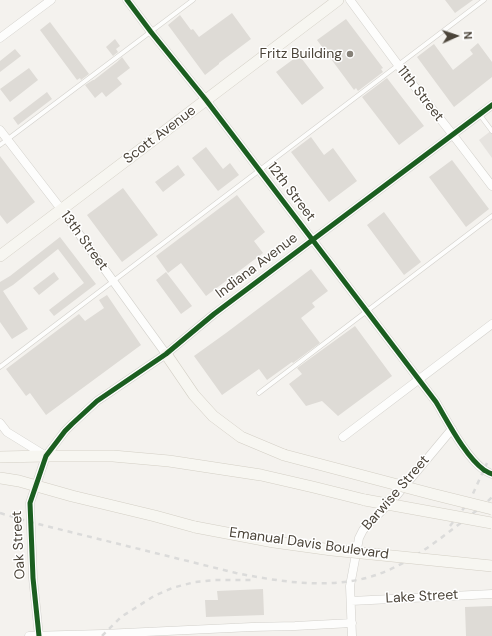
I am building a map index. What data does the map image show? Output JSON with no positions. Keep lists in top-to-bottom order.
{
  "streets": {
    "main road": ["Scott Avenue", "Emanual Davis Boulevard"],
    "street": [
      "11th Street",
      "12th Street",
      "13th Street",
      "Indiana Avenue",
      "Barwise Street",
      "Oak Street",
      "Lake Street"
    ]
  },
  "crossings": [
    ["11th Street", "Indiana Avenue"],
    ["Scott Avenue", "12th Street"],
    ["Scott Avenue", "13th Street"],
    ["12th Street", "Indiana Avenue"],
    ["12th Street", "Barwise Street"],
    ["13th Street", "Indiana Avenue"],
    ["Indiana Avenue", "Oak Street"],
    ["Barwise Street", "Lake Street"],
    ["Emanual Davis Boulevard", "Oak Street"]
  ],
  "places": ["Fritz Building"],
  "north": "right"
}
